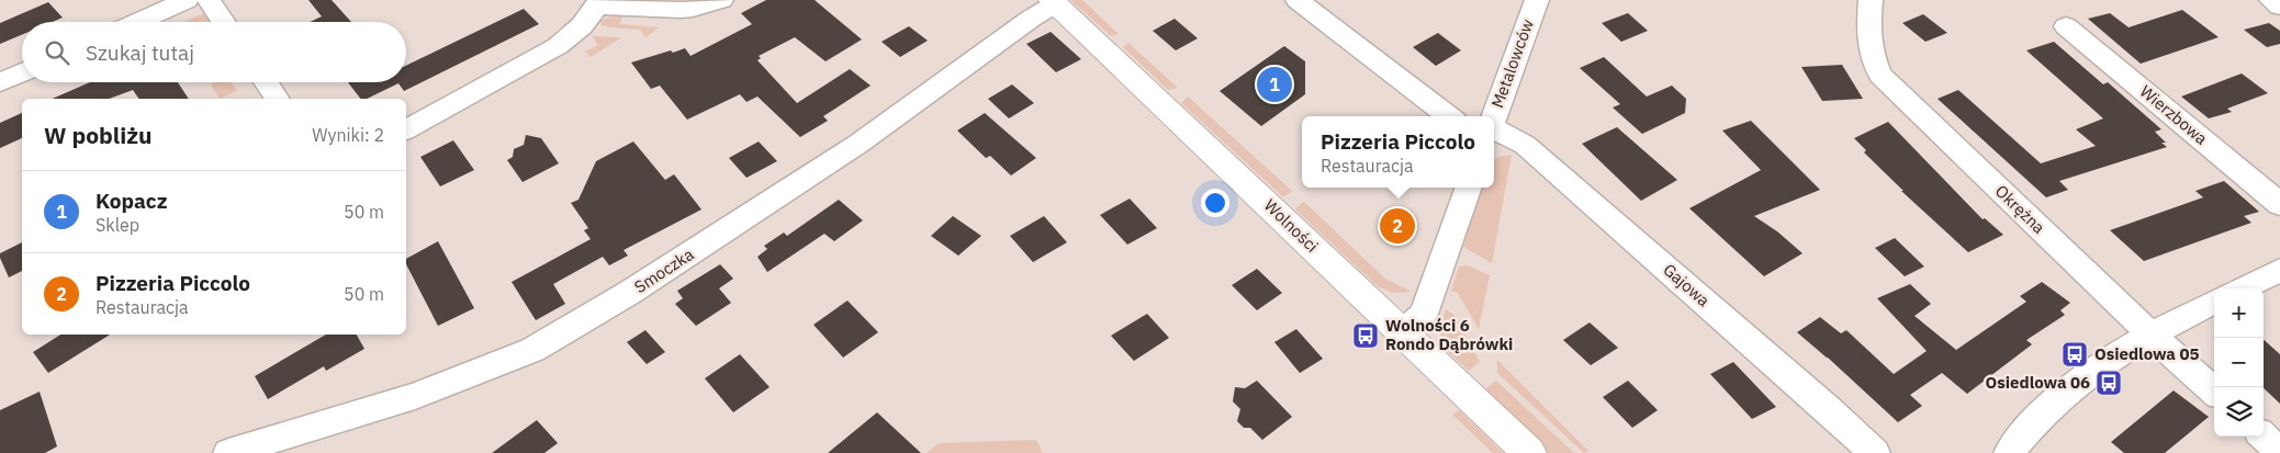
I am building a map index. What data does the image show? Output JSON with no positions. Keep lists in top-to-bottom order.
{
  "streets": {
    "main road": ["Wolności"],
    "street": [
      "Metalowców",
      "Wierzbowa",
      "Okrężna",
      "Smoczka",
      "Gajowa"
    ]
  },
  "crossings": [
    ["Wolności", "Smoczka"]
  ],
  "places": {
    "bus stop": ["Wolności 6 Rondo Dąbrówki", "Osiedlowa 05", "Osiedlowa 06"]
  },
  "page": {
    "search": "Szukaj tutaj",
    "pins": ["1", "2"],
    "heading": ["W pobliżu", "Wyniki: 2"],
    "popup": ["Pizzeria Piccolo", "Restauracja"],
    "list": [
      {
        "mark": "1",
        "name": "Kopacz",
        "note": "Sklep",
        "value": "50 m"
      },
      {
        "mark": "2",
        "name": "Pizzeria Piccolo",
        "note": "Restauracja",
        "value": "50 m"
      }
    ],
    "map_buttons": ["+", "−"]
  }
}
